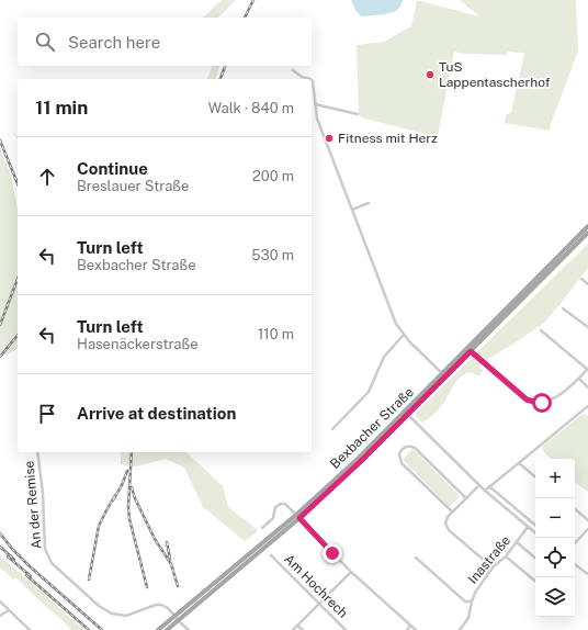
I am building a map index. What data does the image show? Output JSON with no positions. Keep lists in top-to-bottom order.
{
  "streets": {
    "main road": ["Bexbacher Straße"],
    "street": ["An der Remise", "Inastraße", "Am Hochrech"]
  },
  "crossings": [
    ["Bexbacher Straße", "An der Remise"]
  ],
  "places": ["TuS Lappentascherhof", "Fitness mit Herz"],
  "page": {
    "search": "Search here",
    "heading": ["11 min", "Walk · 840 m"],
    "list": [
      ["Continue", "Breslauer Straße", "200 m"],
      ["Turn left", "Bexbacher Straße", "530 m"],
      ["Turn left", "Hasenäckerstraße", "110 m"],
      "Arrive at destination"
    ],
    "map_buttons": ["+", "−"]
  }
}
